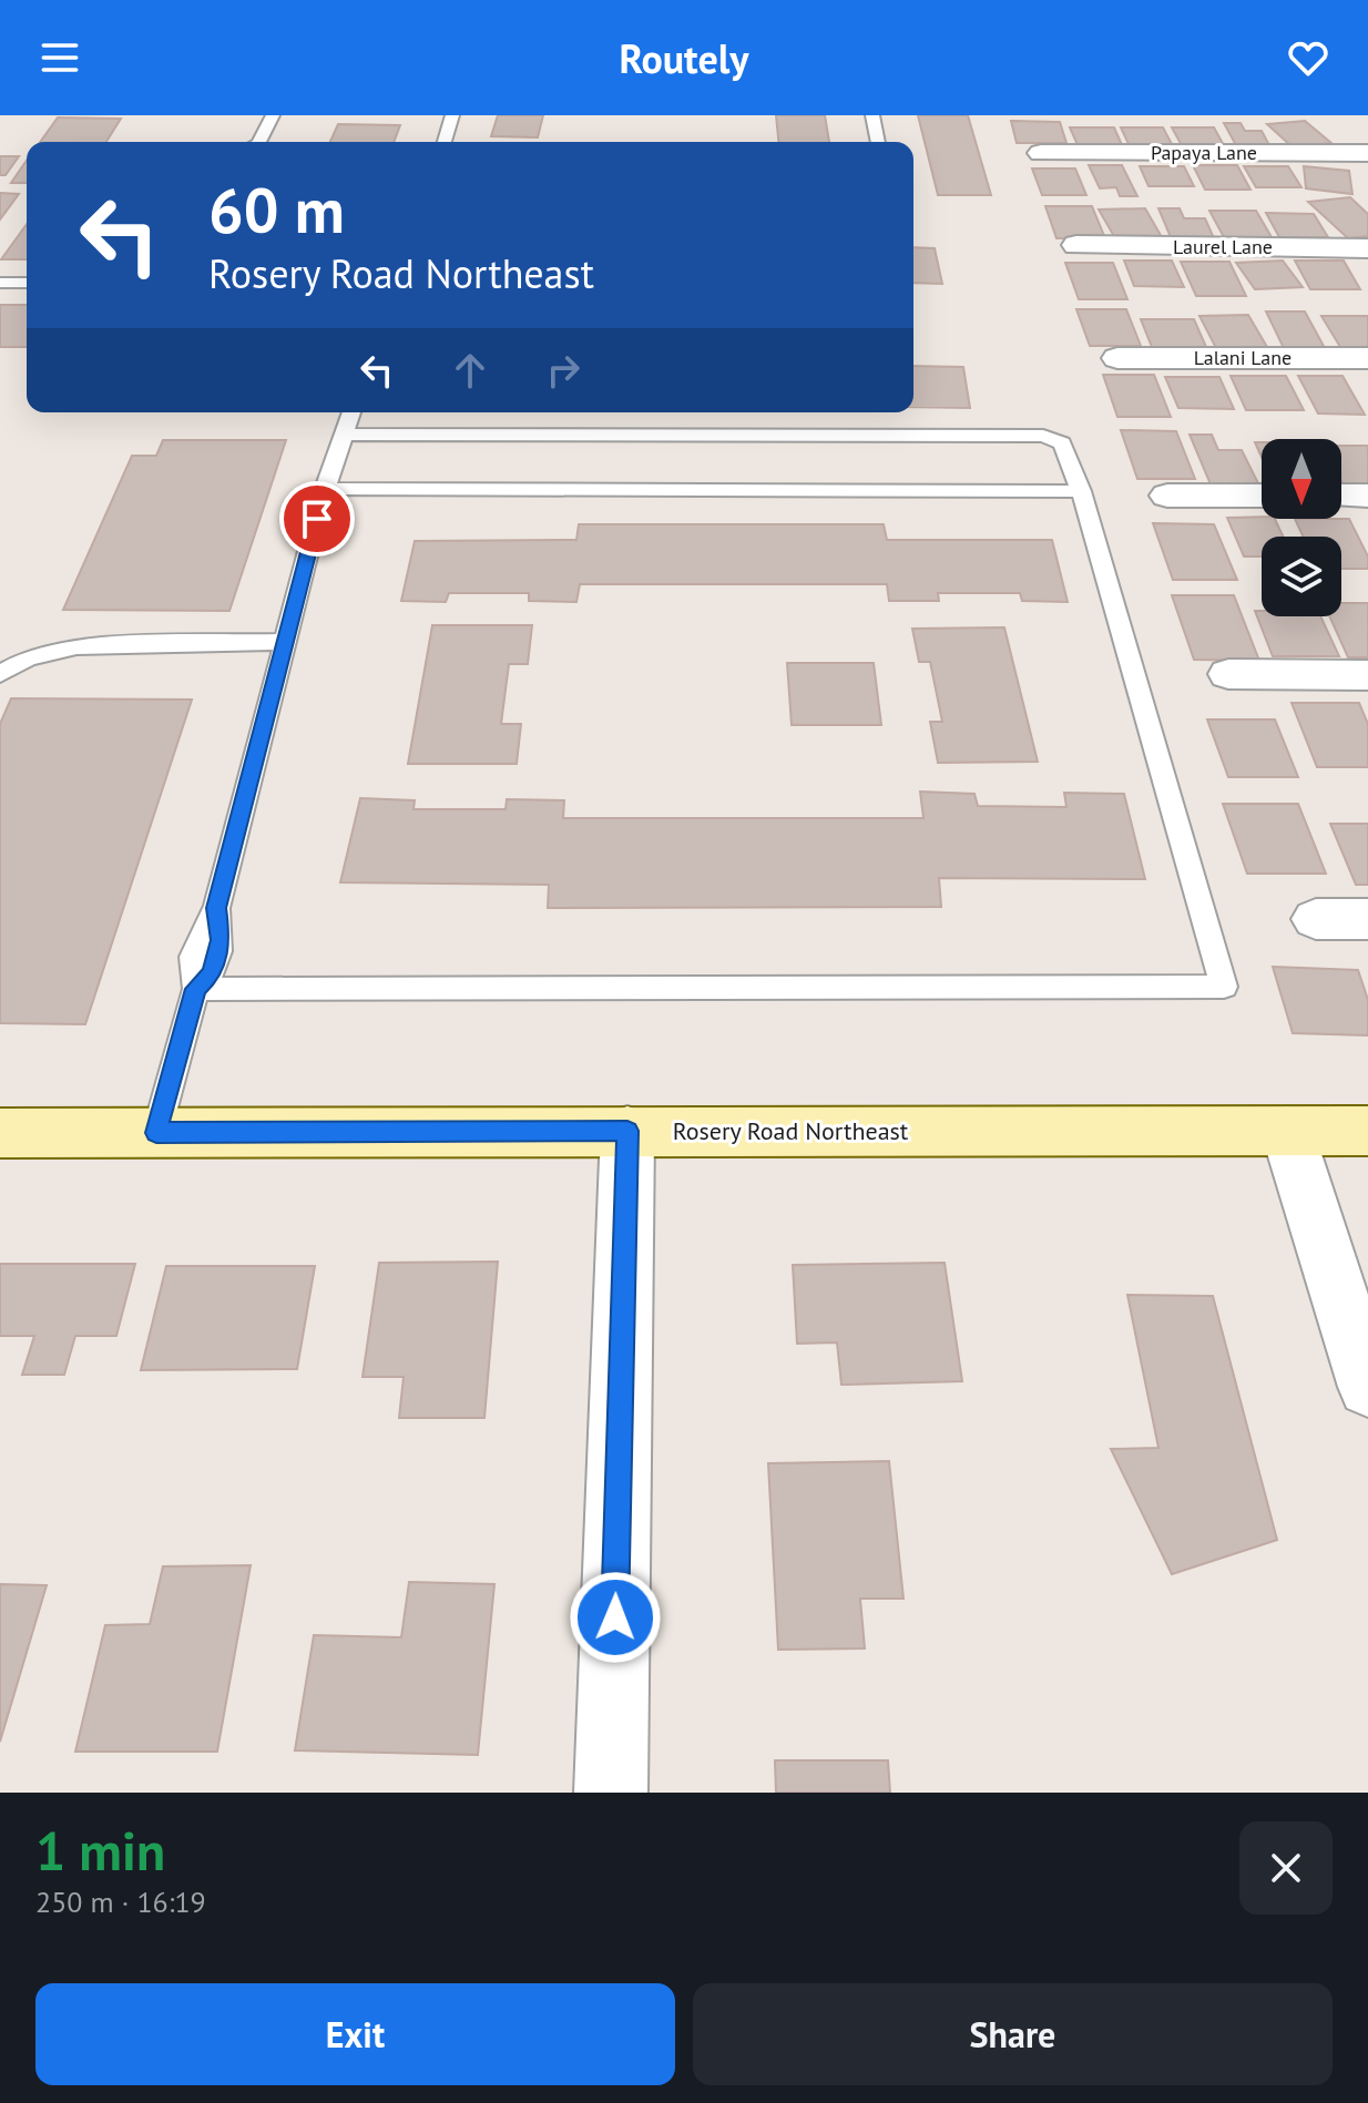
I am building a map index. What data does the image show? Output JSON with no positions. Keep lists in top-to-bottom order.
{
  "streets": {
    "street": [
      "Papaya Lane",
      "Laurel Lane",
      "Lalani Lane",
      "Rosery Road Northeast"
    ]
  },
  "north": "bottom",
  "page": {
    "header": "Routely",
    "turn": ["60 m", "Rosery Road Northeast"],
    "heading": ["1 min", "250 m · 16:19"],
    "buttons": ["Exit", "Share"]
  }
}
